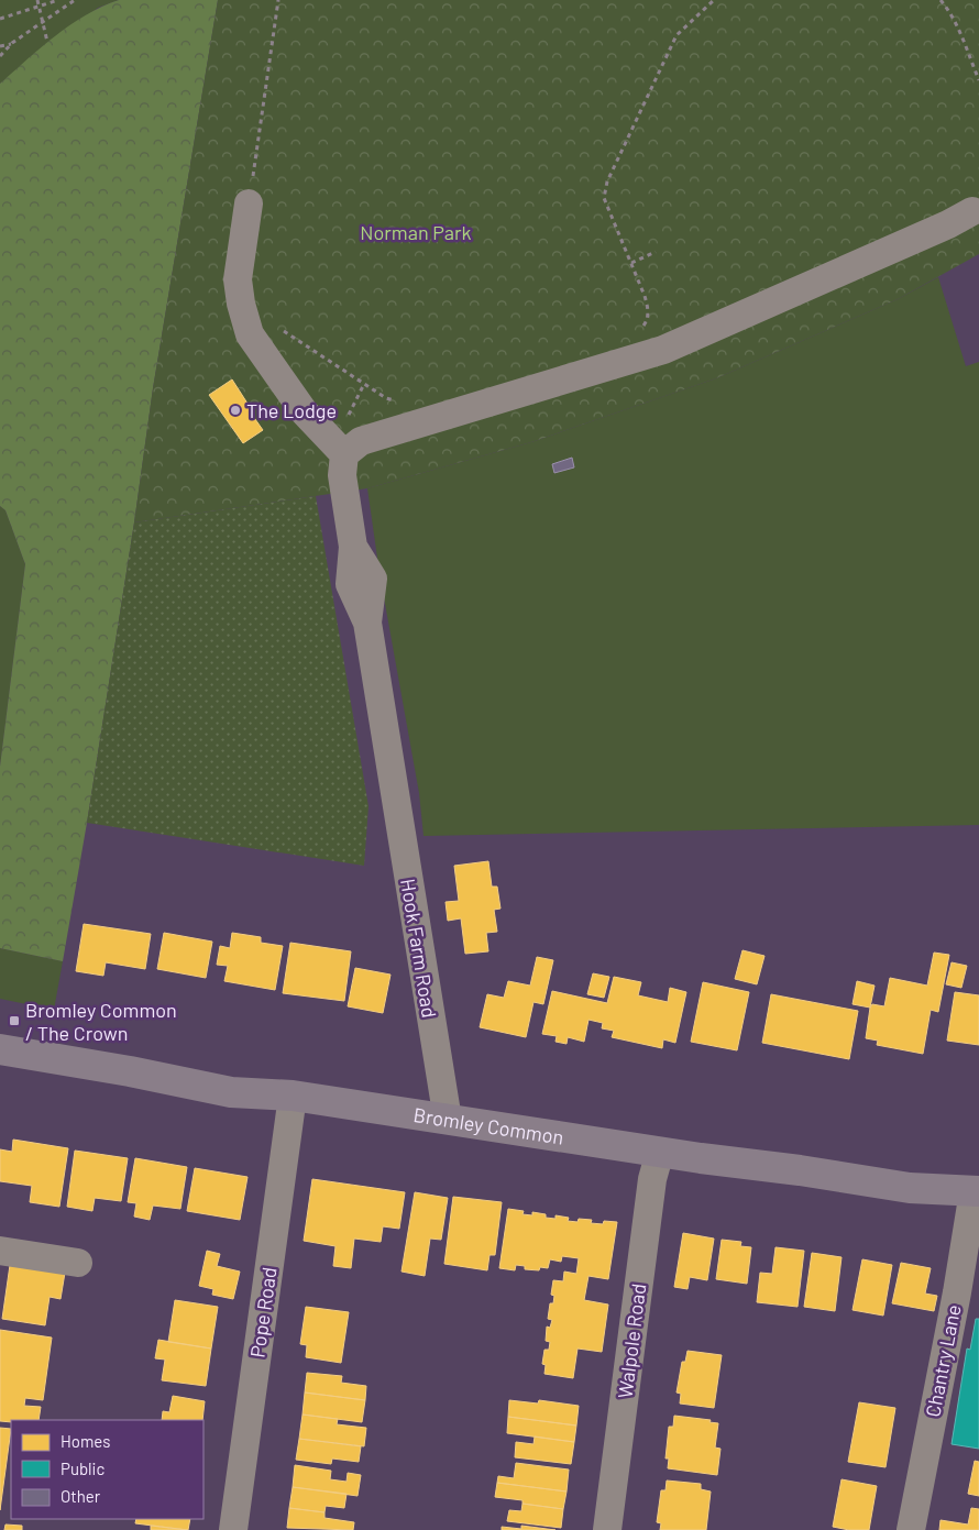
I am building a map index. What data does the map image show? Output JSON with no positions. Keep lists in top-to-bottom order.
{
  "streets": {
    "main road": ["Bromley Common"],
    "street": [
      "Hook Farm Road",
      "Pope Road",
      "Walpole Road",
      "Chantry Lane"
    ]
  },
  "crossings": [
    ["Hook Farm Road", "Bromley Common"],
    ["Bromley Common", "Pope Road"],
    ["Bromley Common", "Walpole Road"],
    ["Bromley Common", "Chantry Lane"]
  ],
  "parks": ["Norman Park"],
  "places": {
    "other": ["The Lodge"],
    "transit": ["Bromley Common / The Crown"]
  },
  "legend": ["Homes", "Public", "Other"]
}
